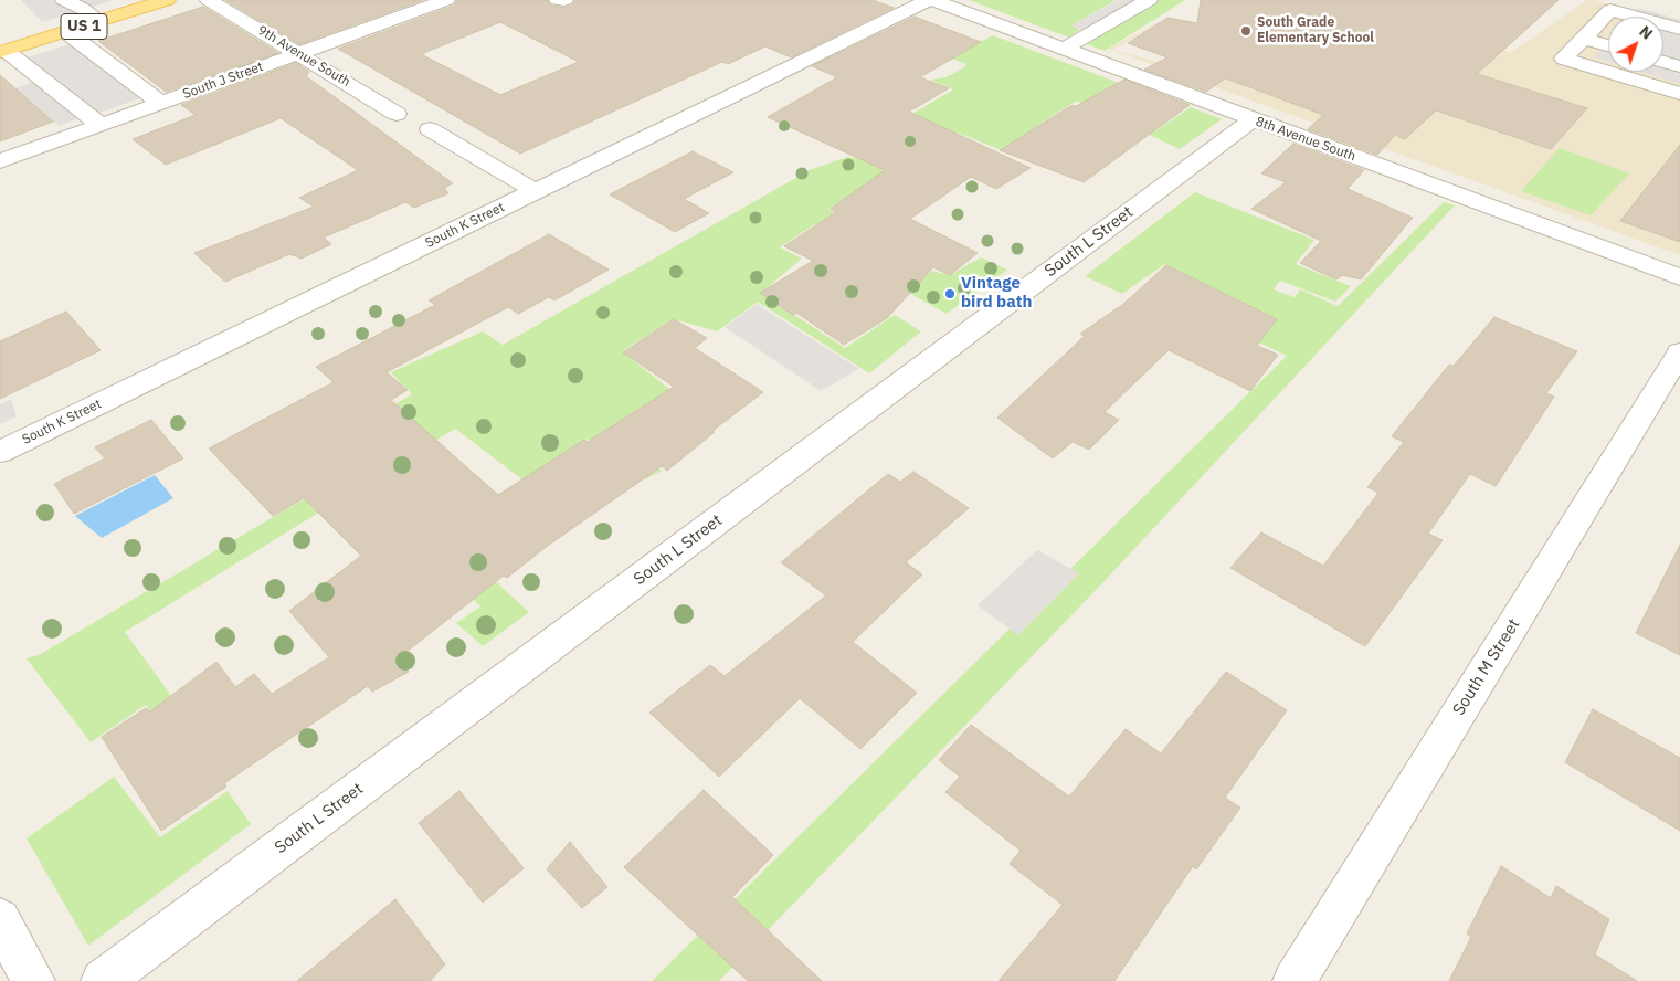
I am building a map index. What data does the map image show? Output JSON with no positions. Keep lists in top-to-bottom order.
{
  "streets": {
    "main road": ["US 1"],
    "street": [
      "9th Avenue South",
      "South J Street",
      "8th Avenue South",
      "South K Street",
      "South L Street",
      "South M Street"
    ]
  },
  "crossings": [
    ["9th Avenue South", "South J Street"],
    ["8th Avenue South", "South K Street"],
    ["8th Avenue South", "South L Street"]
  ],
  "places": ["South Grade Elementary School", "Vintage bird bath"],
  "north": "top right"
}
